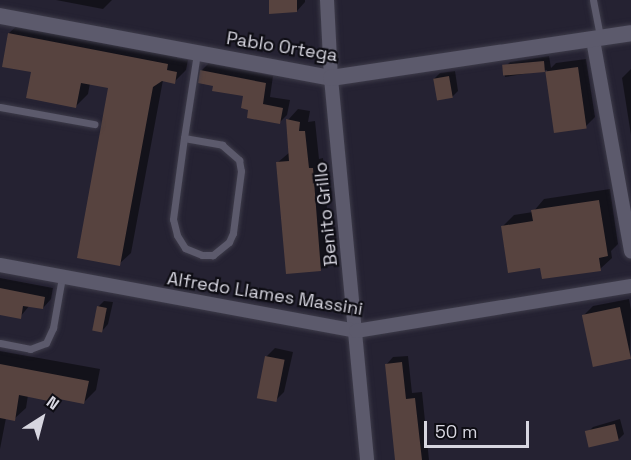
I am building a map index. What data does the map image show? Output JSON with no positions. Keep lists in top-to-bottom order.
{
  "streets": {
    "street": ["Pablo Ortega", "Benito Grillo", "Alfredo Llames Massini"]
  },
  "crossings": [
    ["Pablo Ortega", "Benito Grillo"],
    ["Benito Grillo", "Alfredo Llames Massini"]
  ],
  "scale_bar": "50 m",
  "north": "top right"
}
